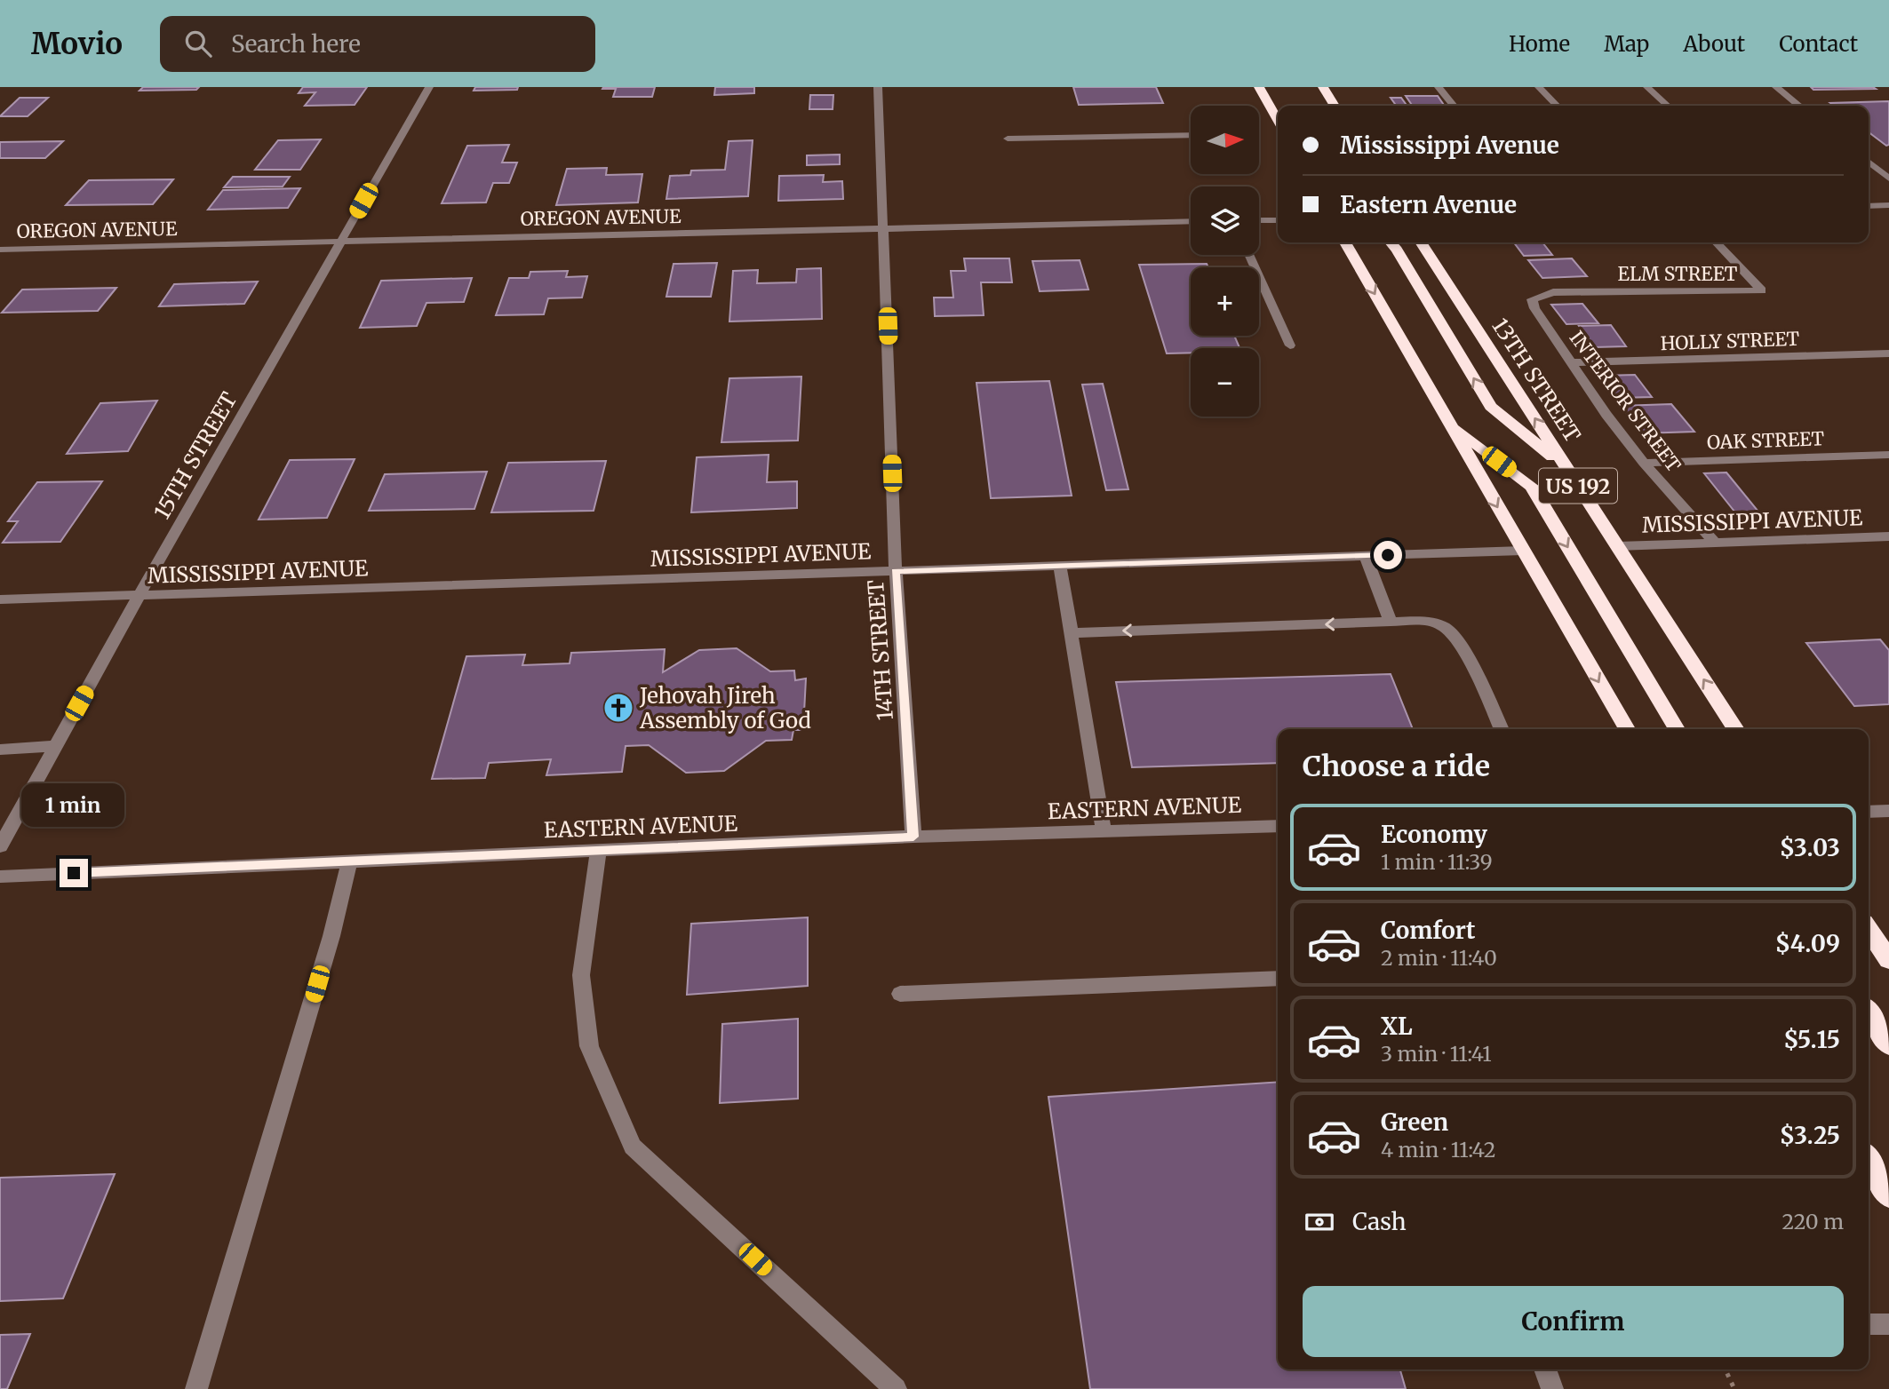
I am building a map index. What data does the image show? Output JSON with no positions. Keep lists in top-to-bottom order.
{
  "streets": {
    "highway": ["13TH STREET", "US 192"],
    "street": [
      "OREGON AVENUE",
      "ELM STREET",
      "HOLLY STREET",
      "INTERIOR STREET",
      "OAK STREET",
      "15TH STREET",
      "MISSISSIPPI AVENUE",
      "14TH STREET",
      "EASTERN AVENUE"
    ]
  },
  "crossings": [
    ["OREGON AVENUE", "15TH STREET"],
    ["OREGON AVENUE", "14TH STREET"],
    ["ELM STREET", "INTERIOR STREET"],
    ["HOLLY STREET", "INTERIOR STREET"],
    ["13TH STREET", "MISSISSIPPI AVENUE"],
    ["INTERIOR STREET", "OAK STREET"],
    ["INTERIOR STREET", "MISSISSIPPI AVENUE"],
    ["15TH STREET", "MISSISSIPPI AVENUE"],
    ["MISSISSIPPI AVENUE", "14TH STREET"],
    ["14TH STREET", "EASTERN AVENUE"]
  ],
  "places": {
    "church": ["Jehovah Jireh Assembly of God"]
  },
  "north": "right",
  "page": {
    "header": "Movio",
    "search": "Search here",
    "nav": [
      "Home",
      "Map",
      "About",
      "Contact"
    ],
    "map_buttons": ["+", "−"],
    "banner": ["Mississippi Avenue", "Eastern Avenue"],
    "heading": "Choose a ride",
    "bubble": "1 min",
    "list": [
      {
        "name": "Economy",
        "note": "1 min · 11:39",
        "value": "$3.03"
      },
      {
        "name": "Comfort",
        "note": "2 min · 11:40",
        "value": "$4.09"
      },
      {
        "name": "XL",
        "note": "3 min · 11:41",
        "value": "$5.15"
      },
      {
        "name": "Green",
        "note": "4 min · 11:42",
        "value": "$3.25"
      }
    ],
    "pay": ["Cash", "220 m"],
    "buttons": "Confirm"
  }
}
